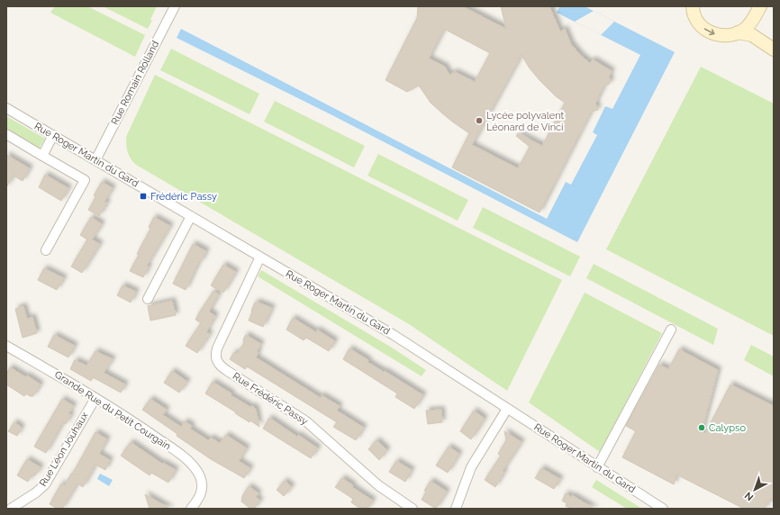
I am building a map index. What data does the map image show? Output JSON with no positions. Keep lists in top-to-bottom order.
{
  "streets": {
    "street": [
      "Rue Romain Rolland",
      "Rue Roger Martin du Gard",
      "Rue Frédéric Passy",
      "Grande Rue du Petit Courgain",
      "Rue Léon Jouhaux"
    ]
  },
  "crossings": [
    ["Rue Romain Rolland", "Rue Roger Martin du Gard"],
    ["Rue Roger Martin du Gard", "Rue Frédéric Passy"],
    ["Grande Rue du Petit Courgain", "Rue Léon Jouhaux"]
  ],
  "places": {
    "other": ["Lycée polyvalent Léonard de Vinci", "Calypso"],
    "transit": ["Frédéric Passy"]
  },
  "north": "bottom left"
}
